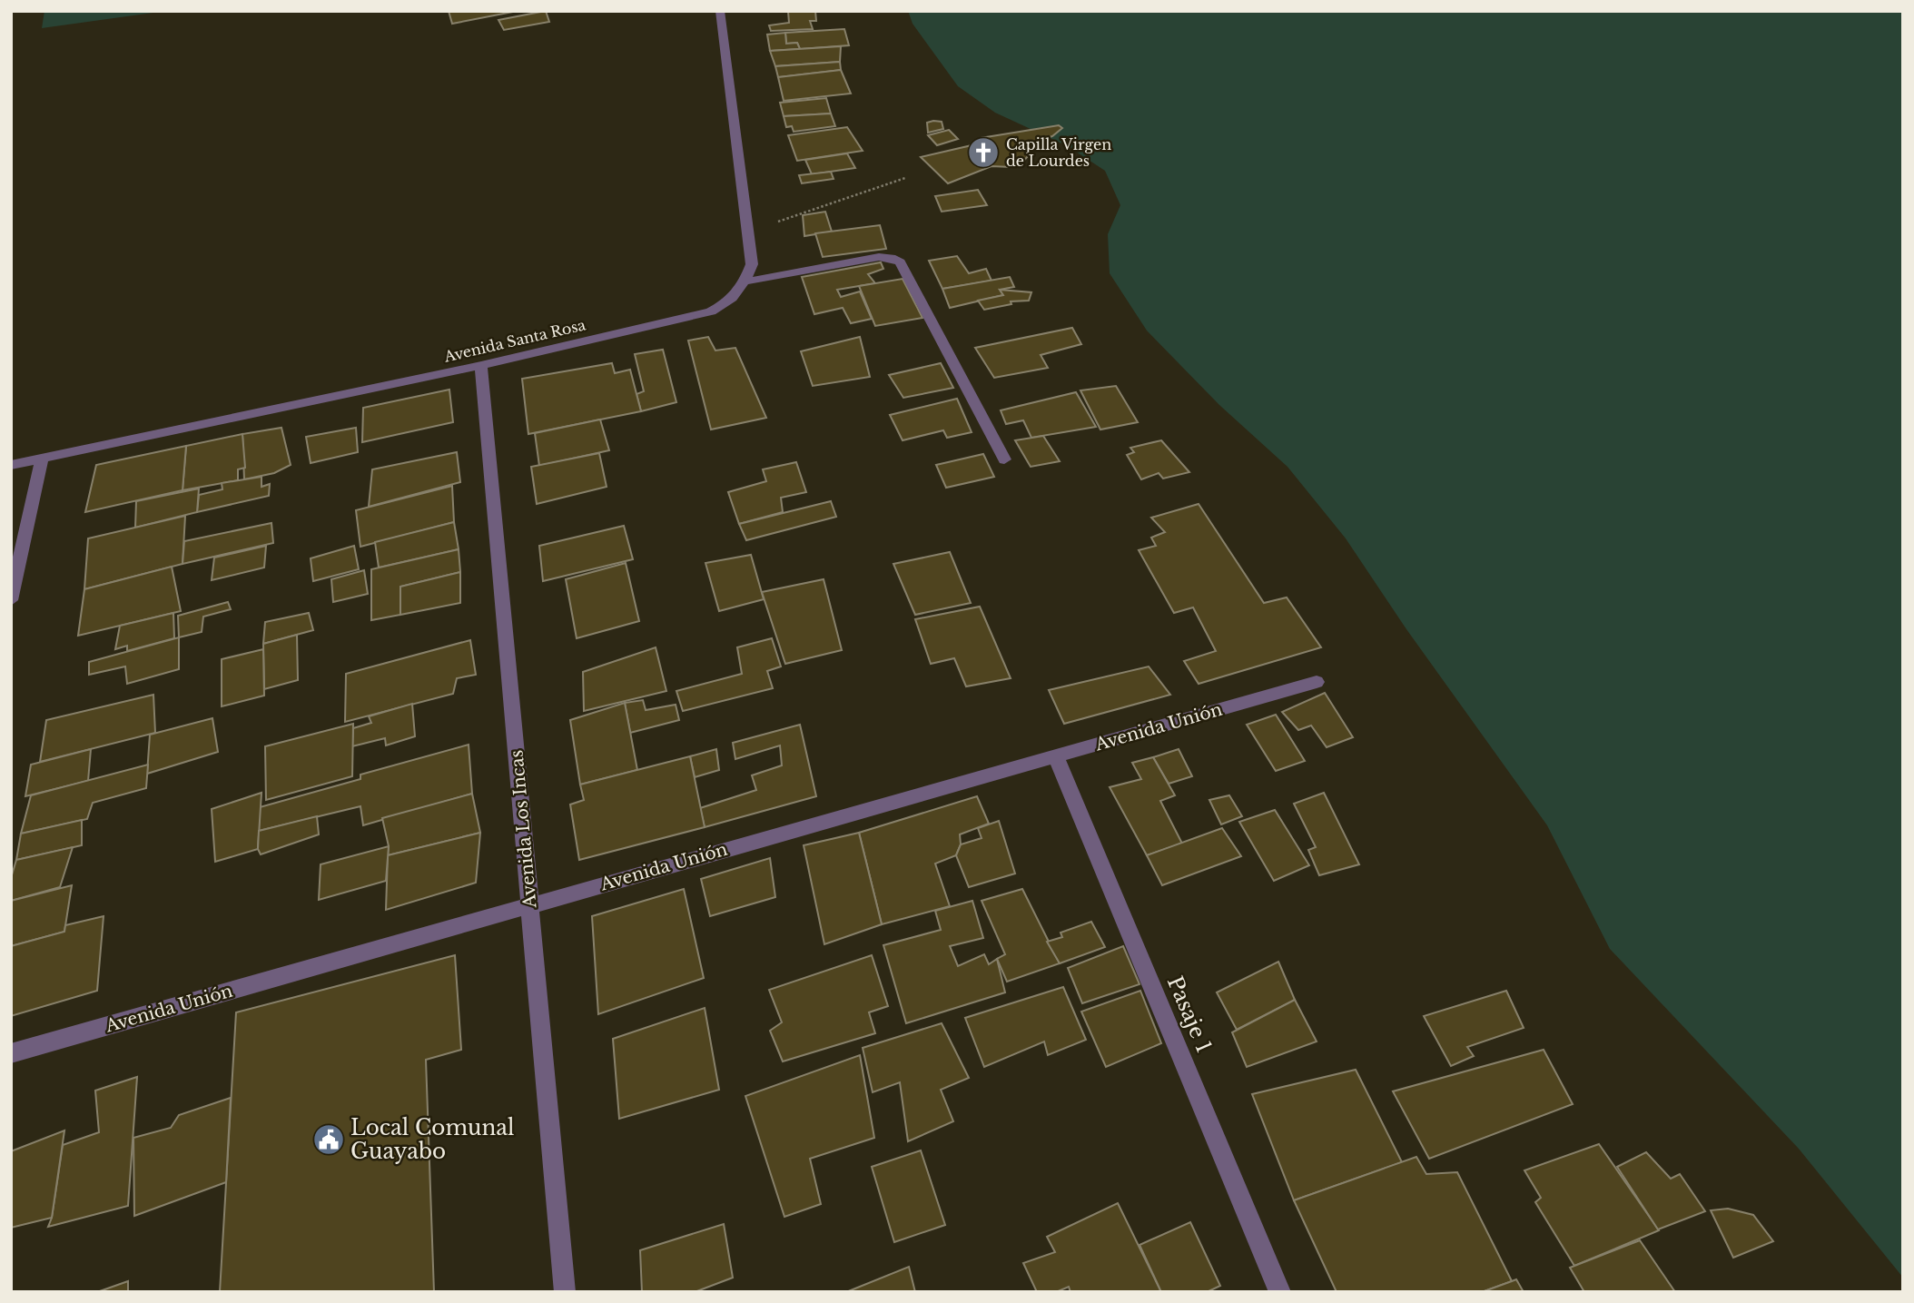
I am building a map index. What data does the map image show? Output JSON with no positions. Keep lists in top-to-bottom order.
{
  "streets": {
    "street": [
      "Avenida Santa Rosa",
      "Avenida Unión",
      "Avenida Los Incas",
      "Pasaje 1"
    ]
  },
  "crossings": [
    ["Avenida Santa Rosa", "Avenida Los Incas"],
    ["Avenida Unión", "Avenida Los Incas"],
    ["Avenida Unión", "Pasaje 1"]
  ],
  "places": {
    "church": ["Capilla Virgen de Lourdes"],
    "public building": ["Local Comunal Guayabo"]
  }
}
